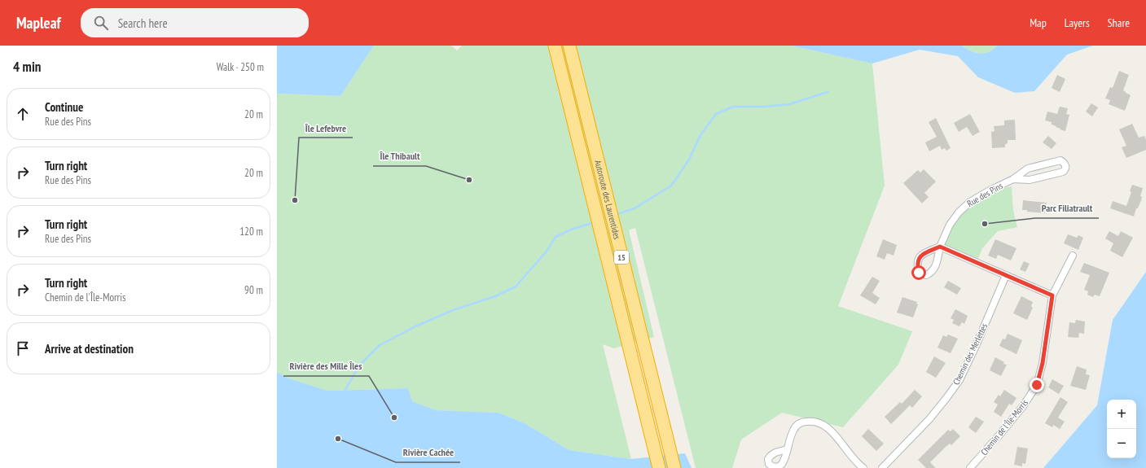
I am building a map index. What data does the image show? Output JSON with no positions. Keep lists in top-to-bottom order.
{
  "streets": {
    "highway": ["Autoroute des Laurentides", "15"],
    "street": ["Rue des Pins", "Chemin des Merlettes", "Chemin de l'Île-Morris"]
  },
  "crossings": [
    ["Rue des Pins", "Chemin des Merlettes"],
    ["Rue des Pins", "Chemin de l'Île-Morris"]
  ],
  "places": [
    "Île Thibault",
    "Île Lefebvre",
    "Parc Filiatrault",
    "Rivière des Mille Îles",
    "Rivière Cachée"
  ],
  "page": {
    "header": "Mapleaf",
    "search": "Search here",
    "nav": ["Map", "Layers", "Share"],
    "heading": ["4 min", "Walk · 250 m"],
    "list": [
      ["Continue", "Rue des Pins", "20 m"],
      ["Turn right", "Rue des Pins", "20 m"],
      ["Turn right", "Rue des Pins", "120 m"],
      ["Turn right", "Chemin de l'Île-Morris", "90 m"],
      "Arrive at destination"
    ],
    "map_buttons": ["+", "−"]
  }
}
